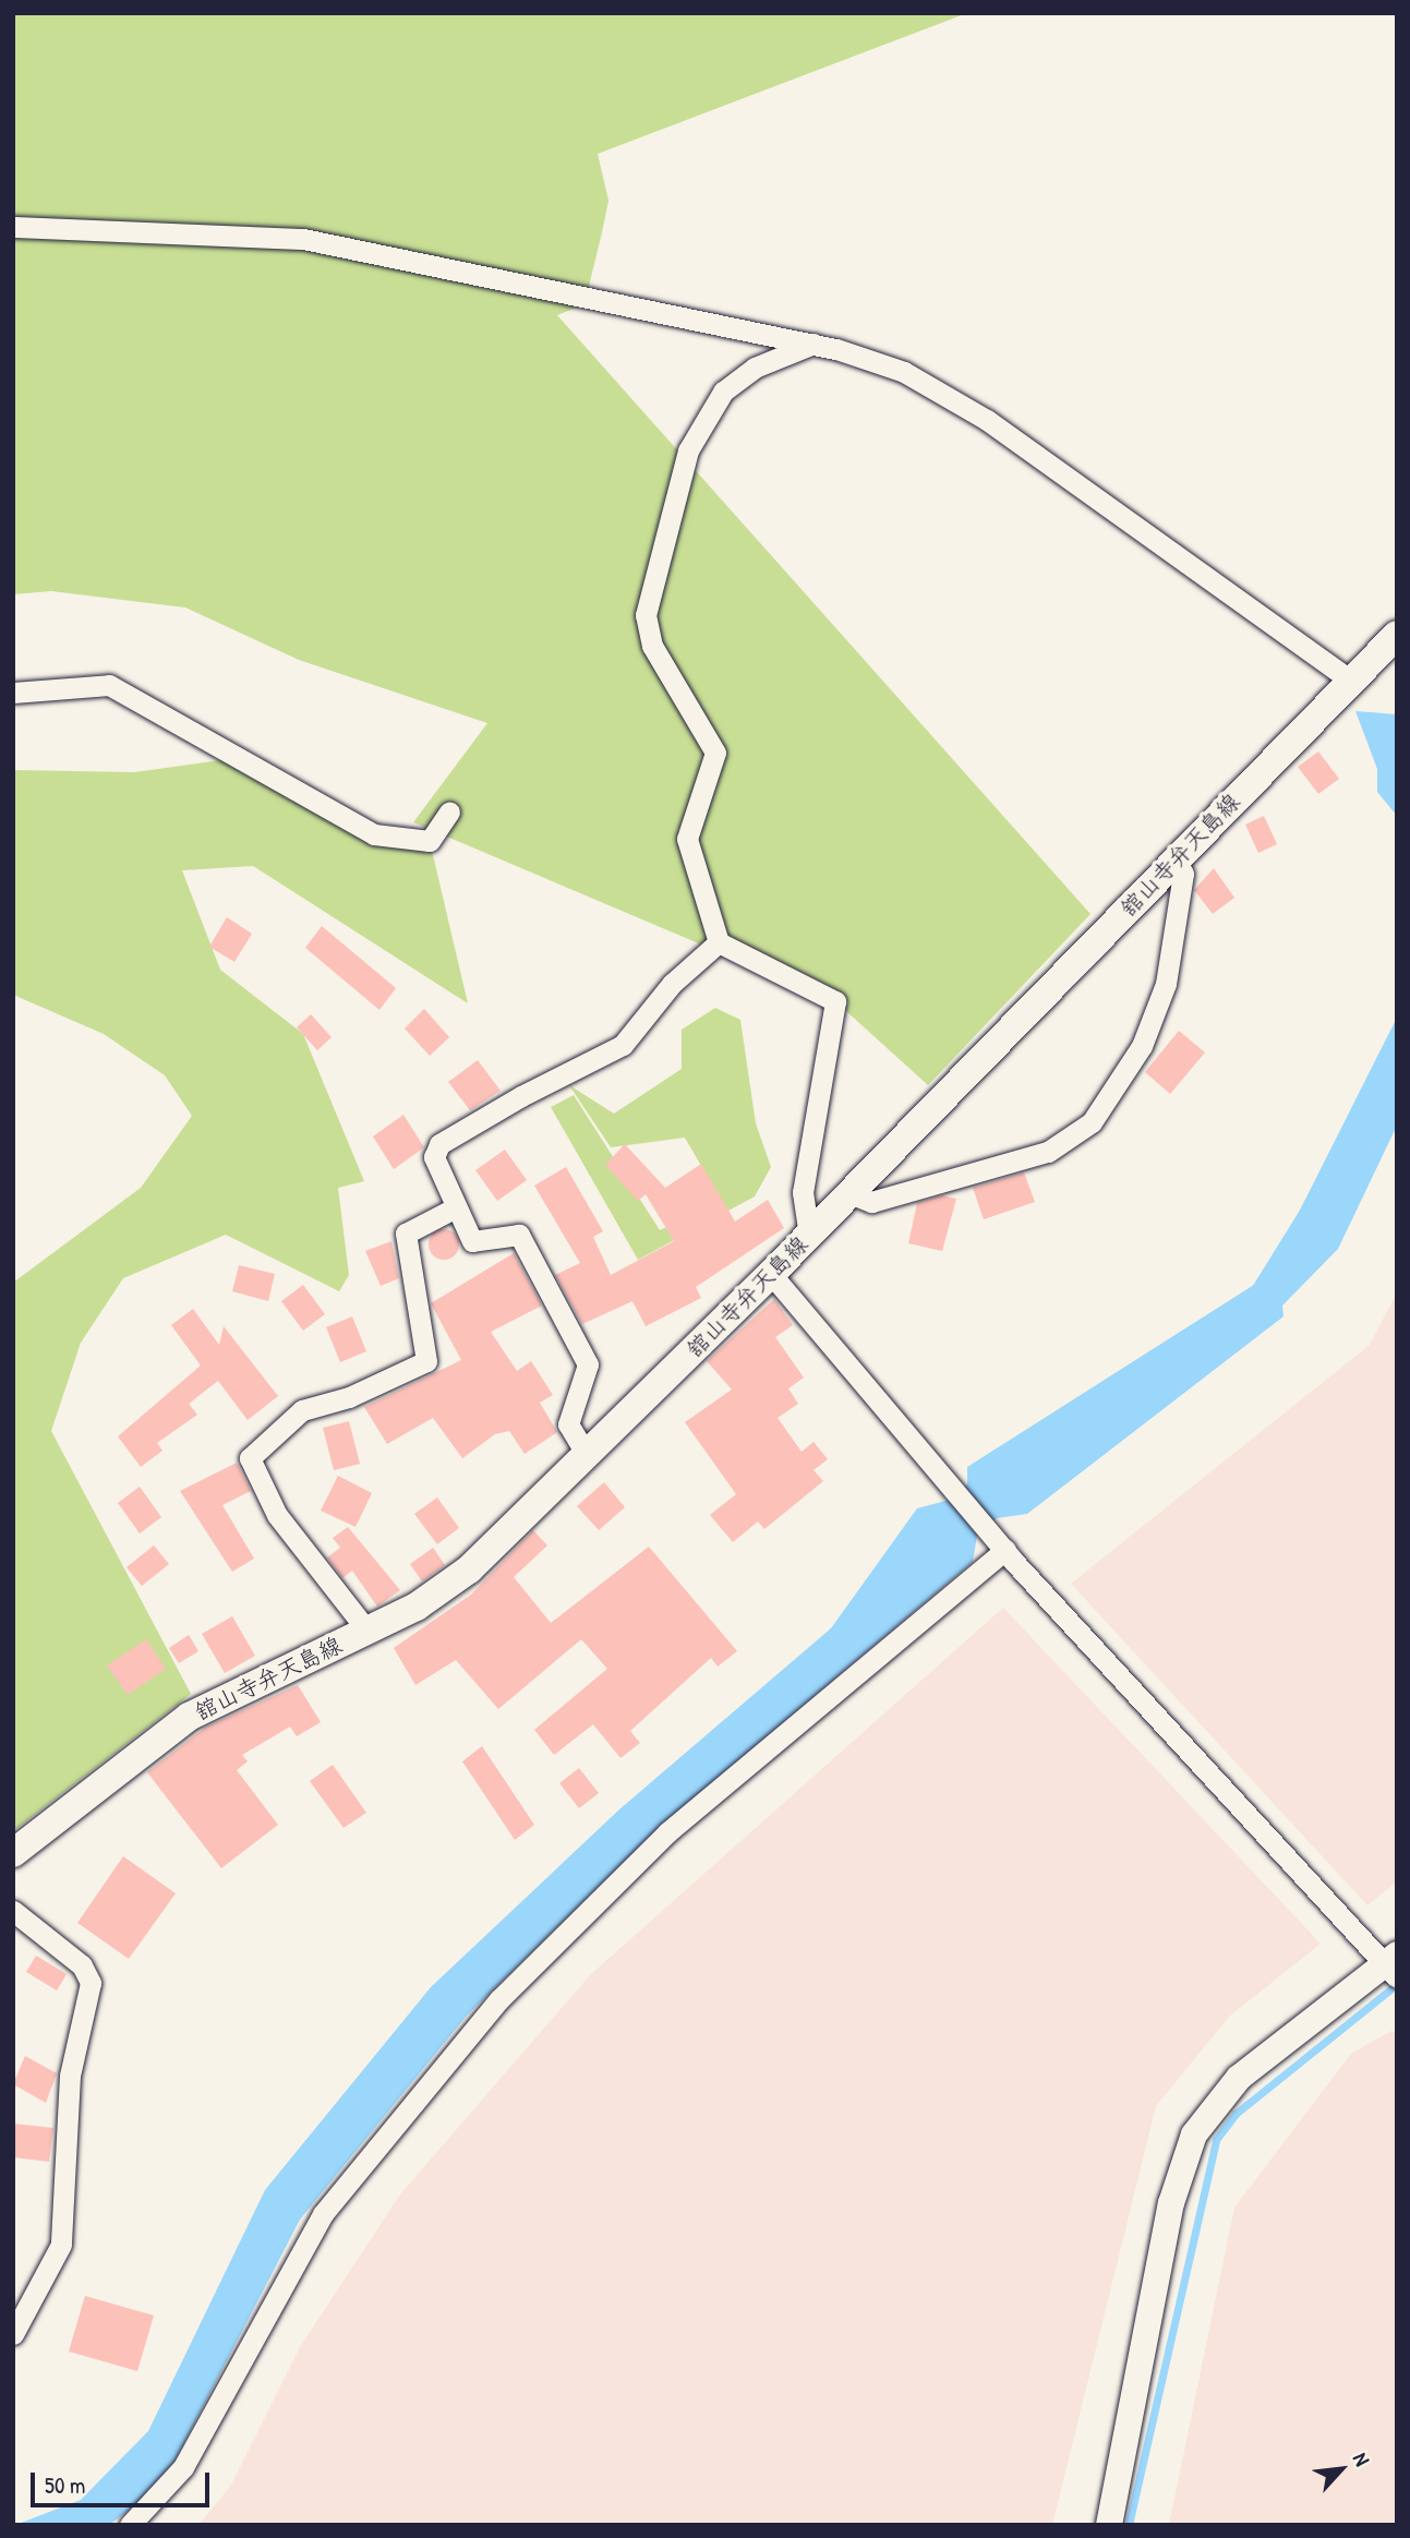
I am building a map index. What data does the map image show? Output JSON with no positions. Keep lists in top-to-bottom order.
{
  "streets": {
    "main road": ["舘山寺弁天島線"]
  },
  "scale_bar": "50 m",
  "north": "top right"
}
